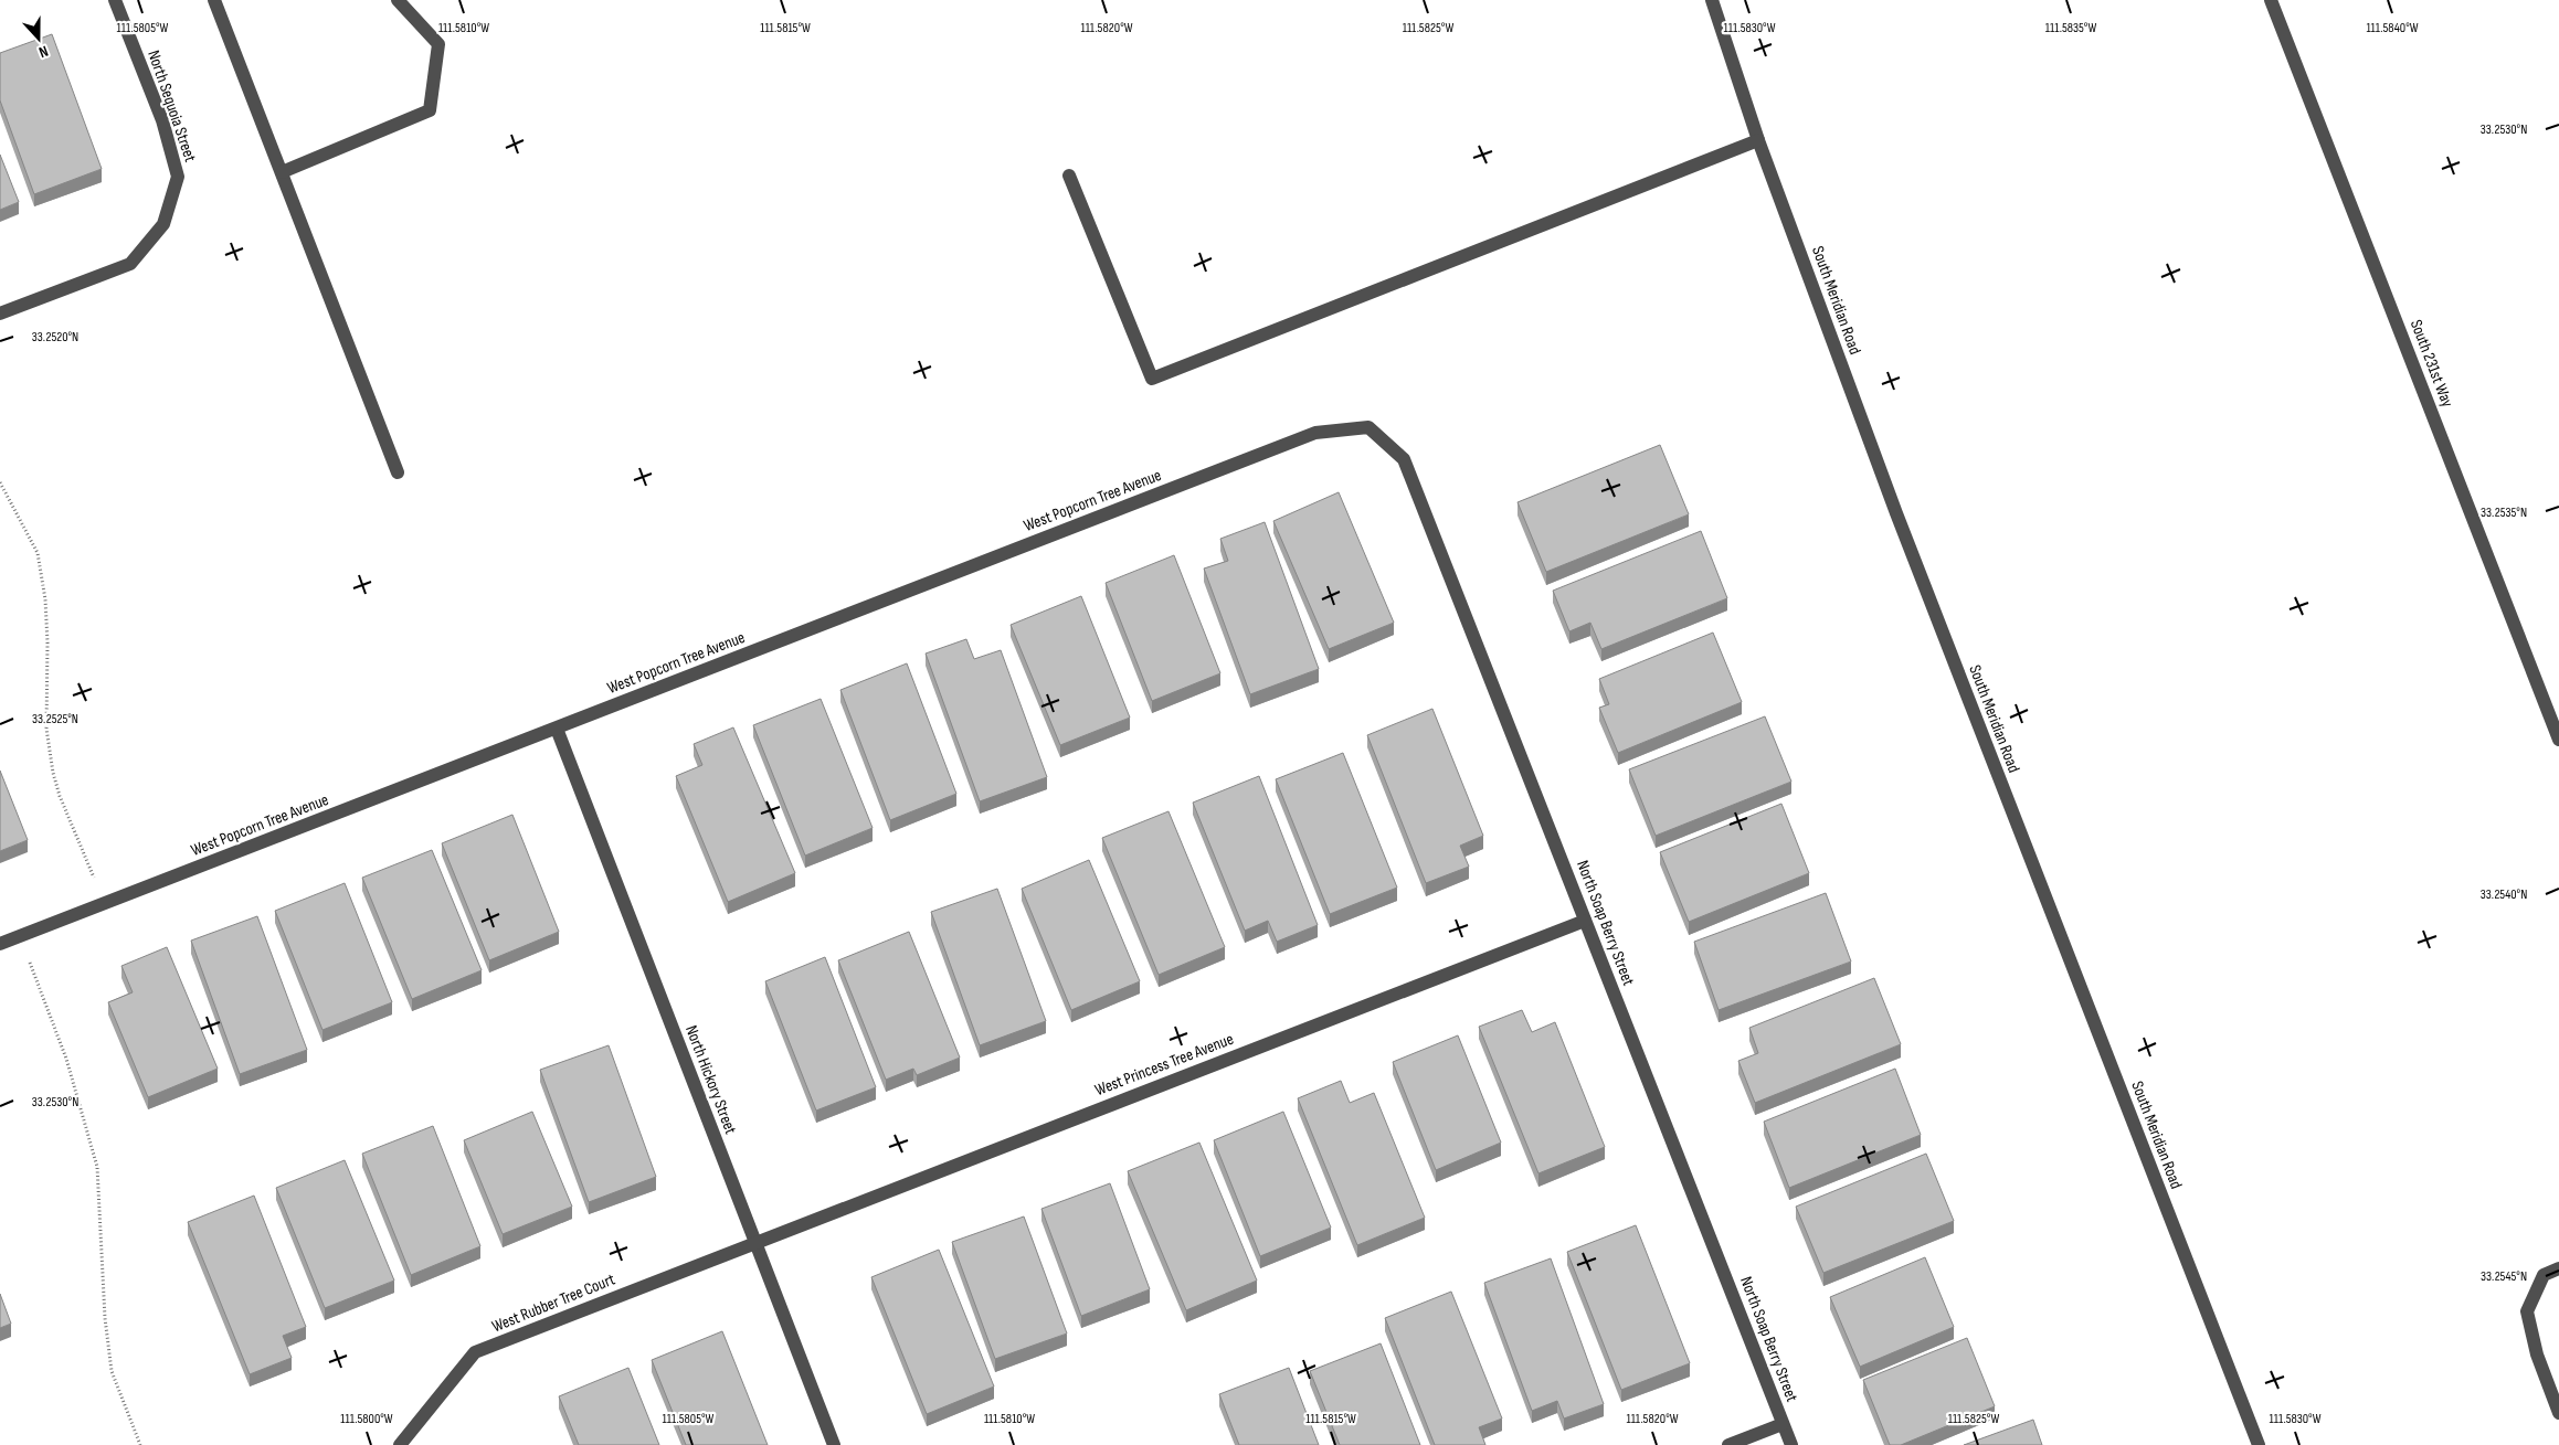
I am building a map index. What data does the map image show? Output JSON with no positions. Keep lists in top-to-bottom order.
{
  "streets": {
    "street": [
      "North Sequoia Street",
      "South Meridian Road",
      "South 231st Way",
      "West Popcorn Tree Avenue",
      "North Soap Berry Street",
      "West Princess Tree Avenue",
      "North Hickory Street",
      "West Rubber Tree Court"
    ]
  },
  "crossings": [
    ["West Popcorn Tree Avenue", "North Soap Berry Street"],
    ["West Popcorn Tree Avenue", "North Hickory Street"],
    ["North Soap Berry Street", "West Princess Tree Avenue"],
    ["West Princess Tree Avenue", "North Hickory Street"],
    ["West Princess Tree Avenue", "West Rubber Tree Court"],
    ["North Hickory Street", "West Rubber Tree Court"]
  ],
  "north": "bottom",
  "coordinates": [
    "111.5820°W",
    "111.5805°W",
    "111.5810°W",
    "111.5815°W",
    "111.5825°W",
    "111.5830°W",
    "111.5835°W",
    "111.5840°W",
    "33.2530°N",
    "33.2520°N",
    "33.2535°N",
    "33.2525°N",
    "33.2540°N",
    "33.2545°N",
    "111.5800°W"
  ]
}
